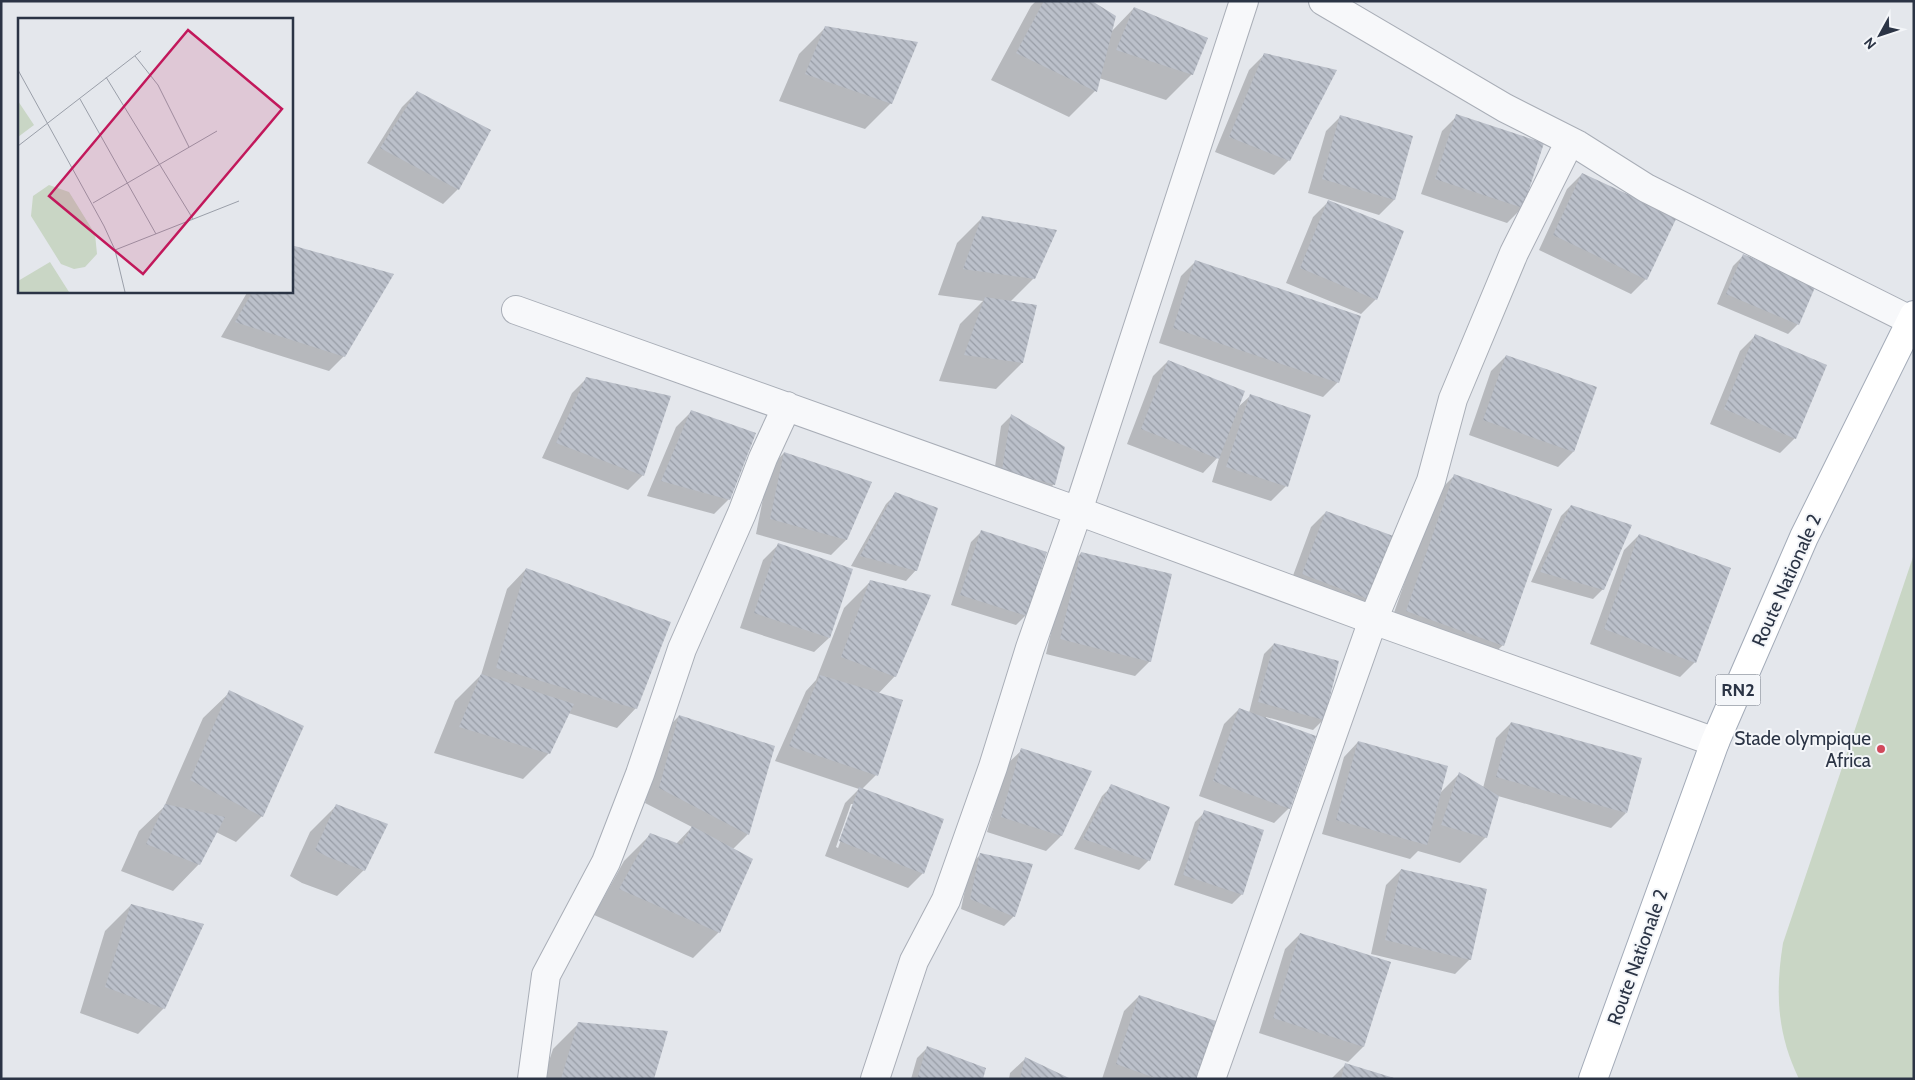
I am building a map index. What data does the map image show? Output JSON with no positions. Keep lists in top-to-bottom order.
{
  "streets": {
    "main road": ["Route Nationale 2", "RN2"]
  },
  "places": ["Stade olympique Africa"],
  "north": "bottom left"
}
